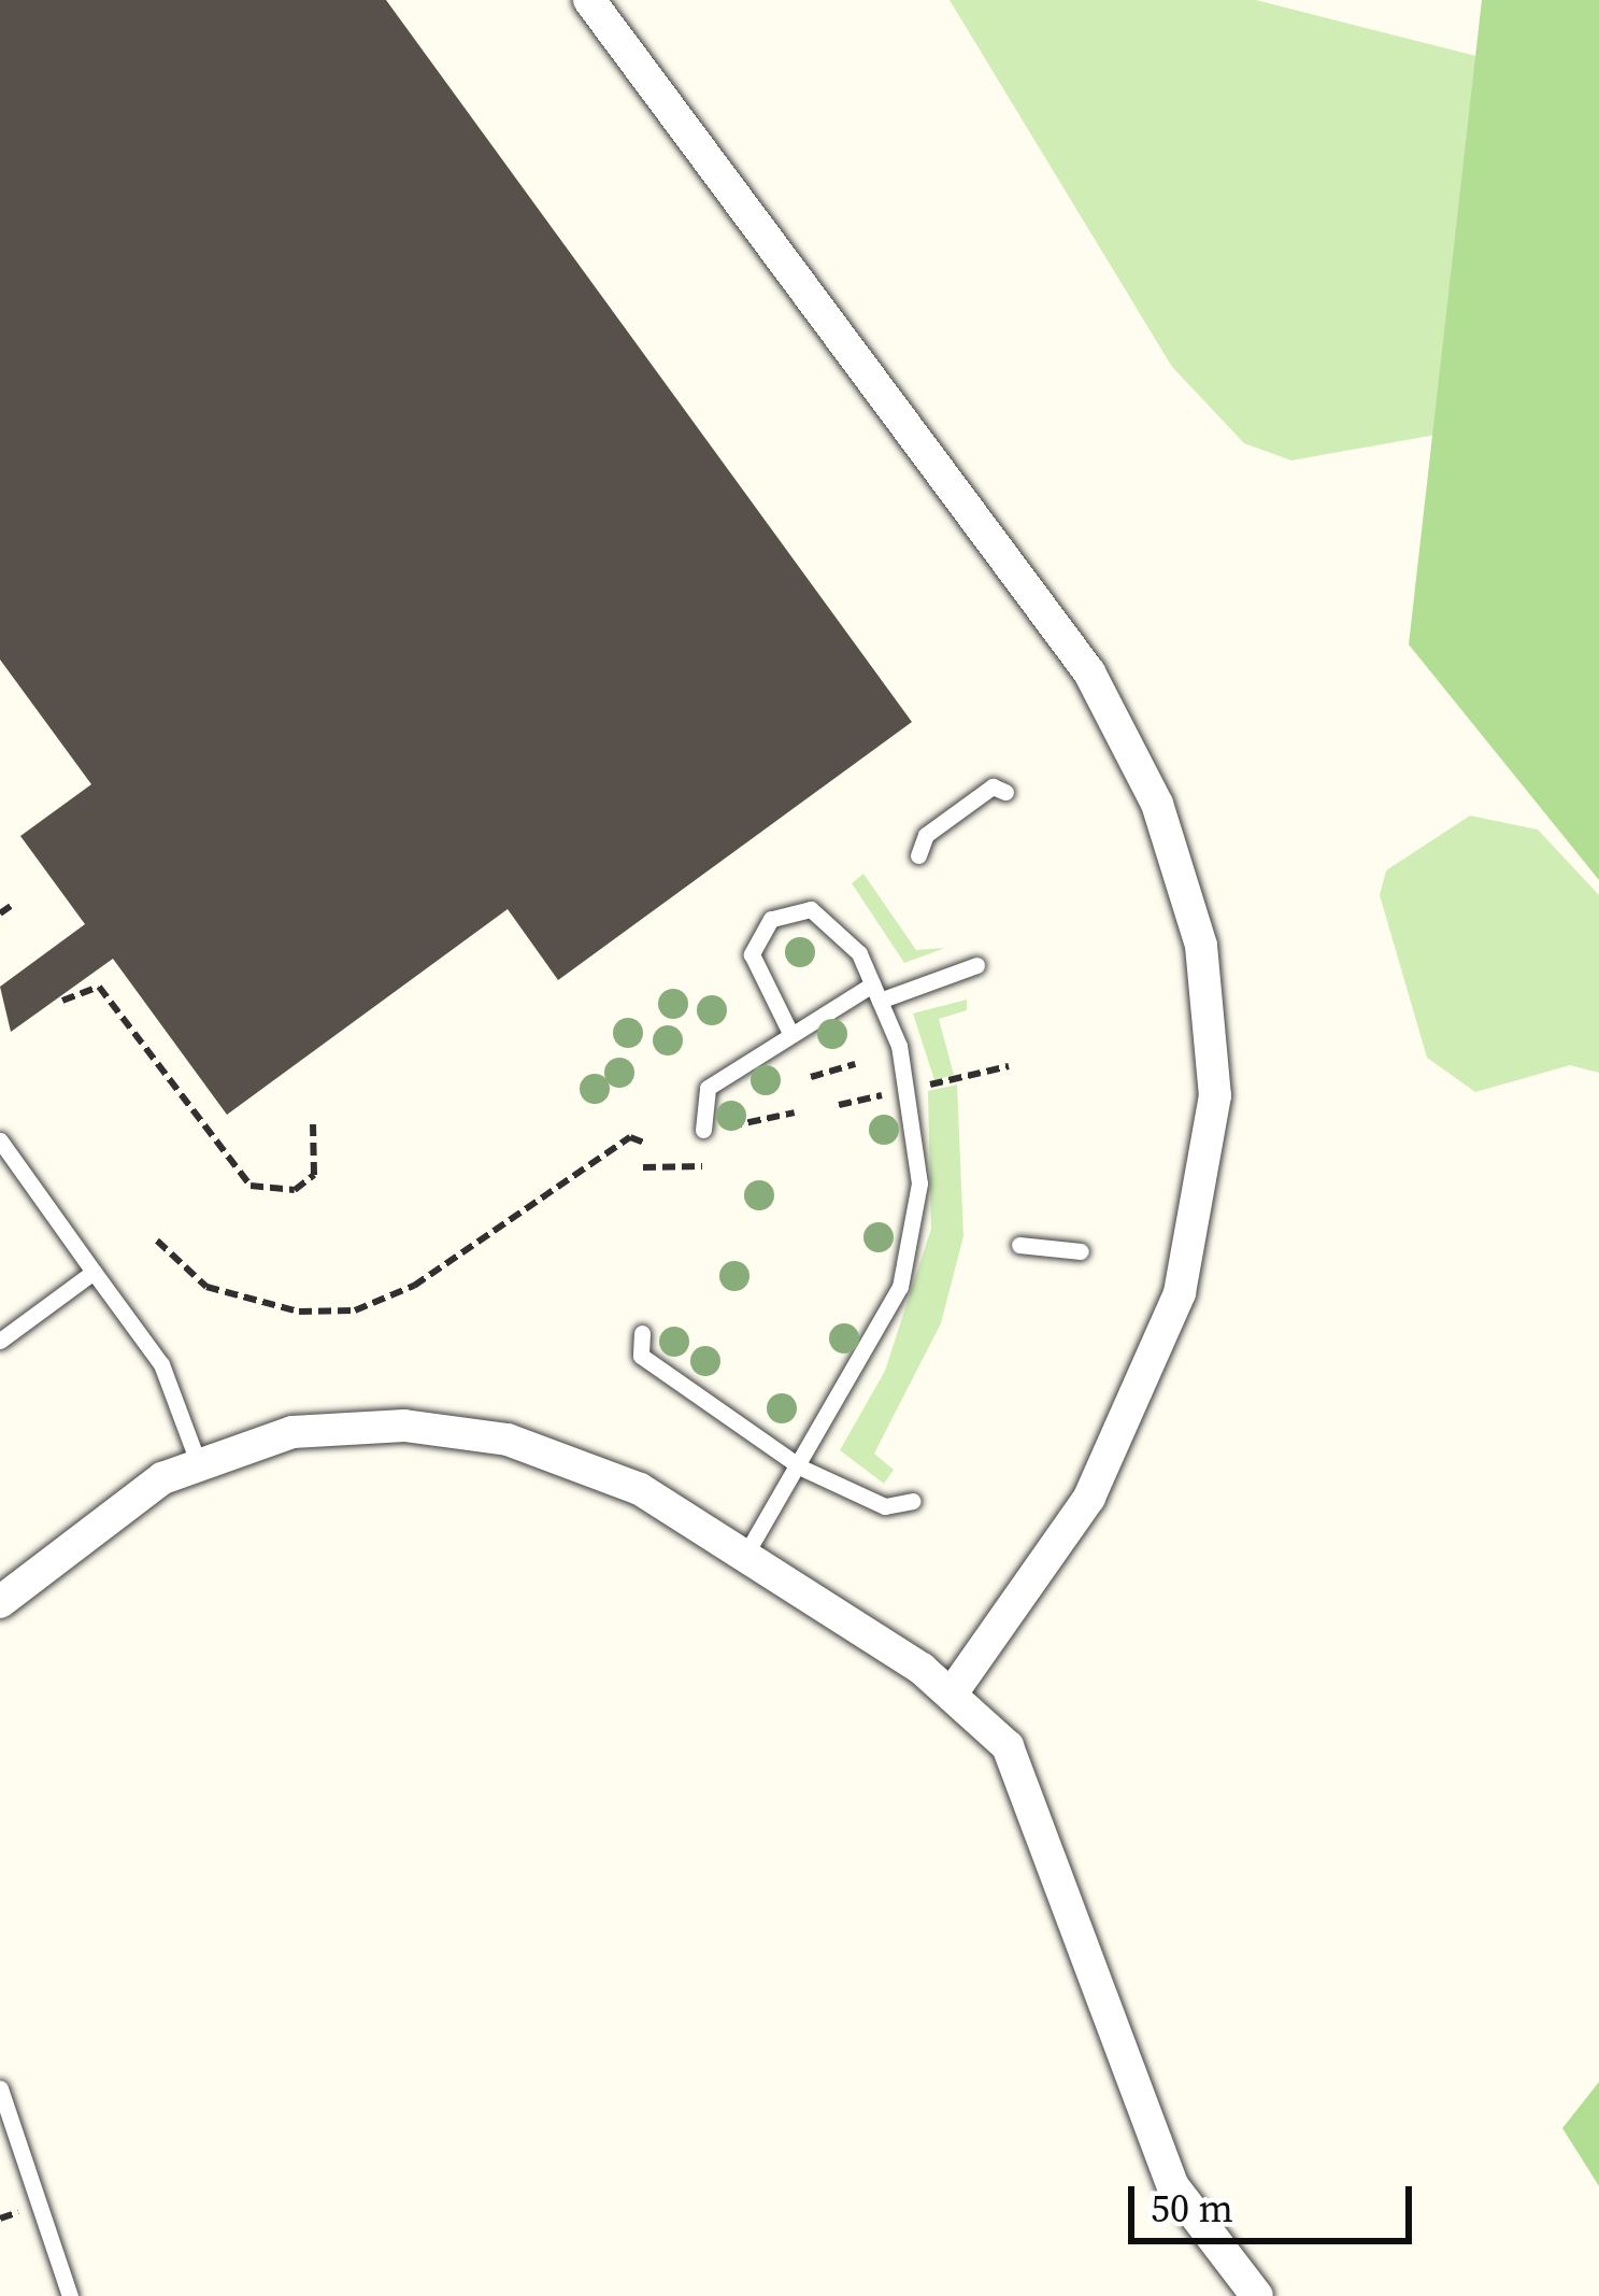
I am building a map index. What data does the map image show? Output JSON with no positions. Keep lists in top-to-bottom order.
{
  "scale_bar": "50 m"
}
